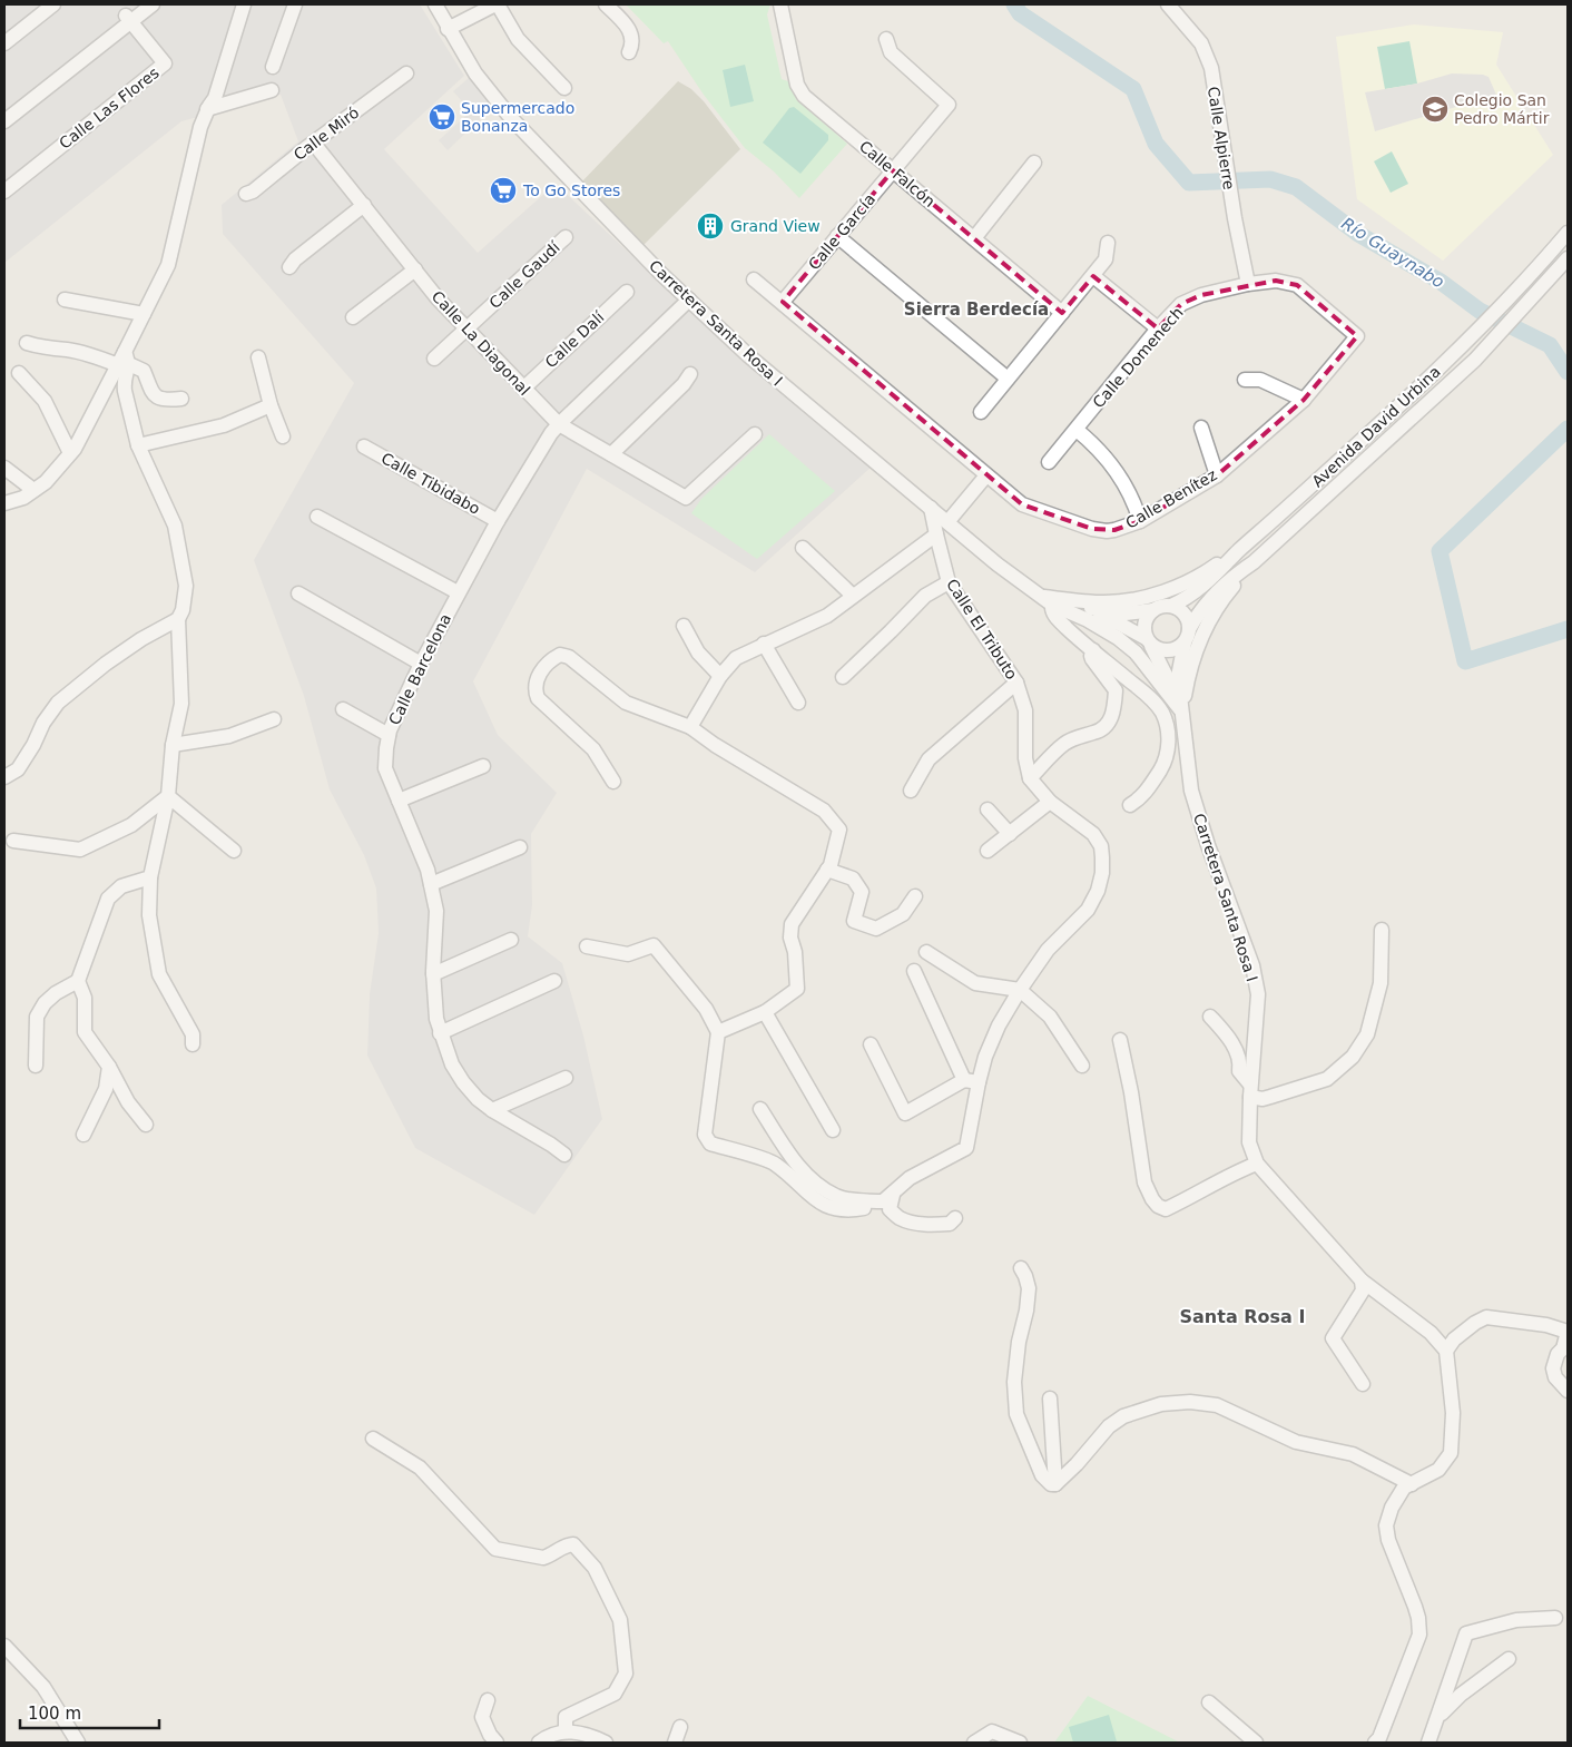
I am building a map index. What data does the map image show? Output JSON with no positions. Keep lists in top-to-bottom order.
{
  "streets": {
    "street": [
      "Calle Las Flores",
      "Calle Miró",
      "Calle Alpierre",
      "Calle Falcón",
      "Calle García",
      "Calle Gaudí",
      "Carretera Santa Rosa I",
      "Calle Dalí",
      "Calle La Diagonal",
      "Calle Domenech",
      "Avenida David Urbina",
      "Calle Tibidabo",
      "Calle Benítez",
      "Calle El Tributo",
      "Calle Barcelona"
    ]
  },
  "crossings": [
    ["Calle Miró", "Calle La Diagonal"],
    ["Calle Alpierre", "Calle Domenech"],
    ["Calle Alpierre", "Calle Benítez"],
    ["Calle Falcón", "Calle García"],
    ["Calle García", "Calle Benítez"],
    ["Calle Gaudí", "Calle La Diagonal"],
    ["Carretera Santa Rosa I", "Avenida David Urbina"],
    ["Carretera Santa Rosa I", "Calle El Tributo"],
    ["Carretera Santa Rosa I", "Calle Barcelona"],
    ["Calle Dalí", "Calle La Diagonal"],
    ["Calle La Diagonal", "Calle Barcelona"],
    ["Calle Domenech", "Calle Benítez"],
    ["Calle Tibidabo", "Calle Barcelona"]
  ],
  "districts": ["Sierra Berdecía", "Santa Rosa I"],
  "water": ["Río Guaynabo"],
  "places": {
    "school or university": ["Colegio San Pedro Mártir"],
    "supermarket": ["Supermercado Bonanza", "To Go Stores"],
    "building": ["Grand View"]
  },
  "scale_bar": "100 m"
}
